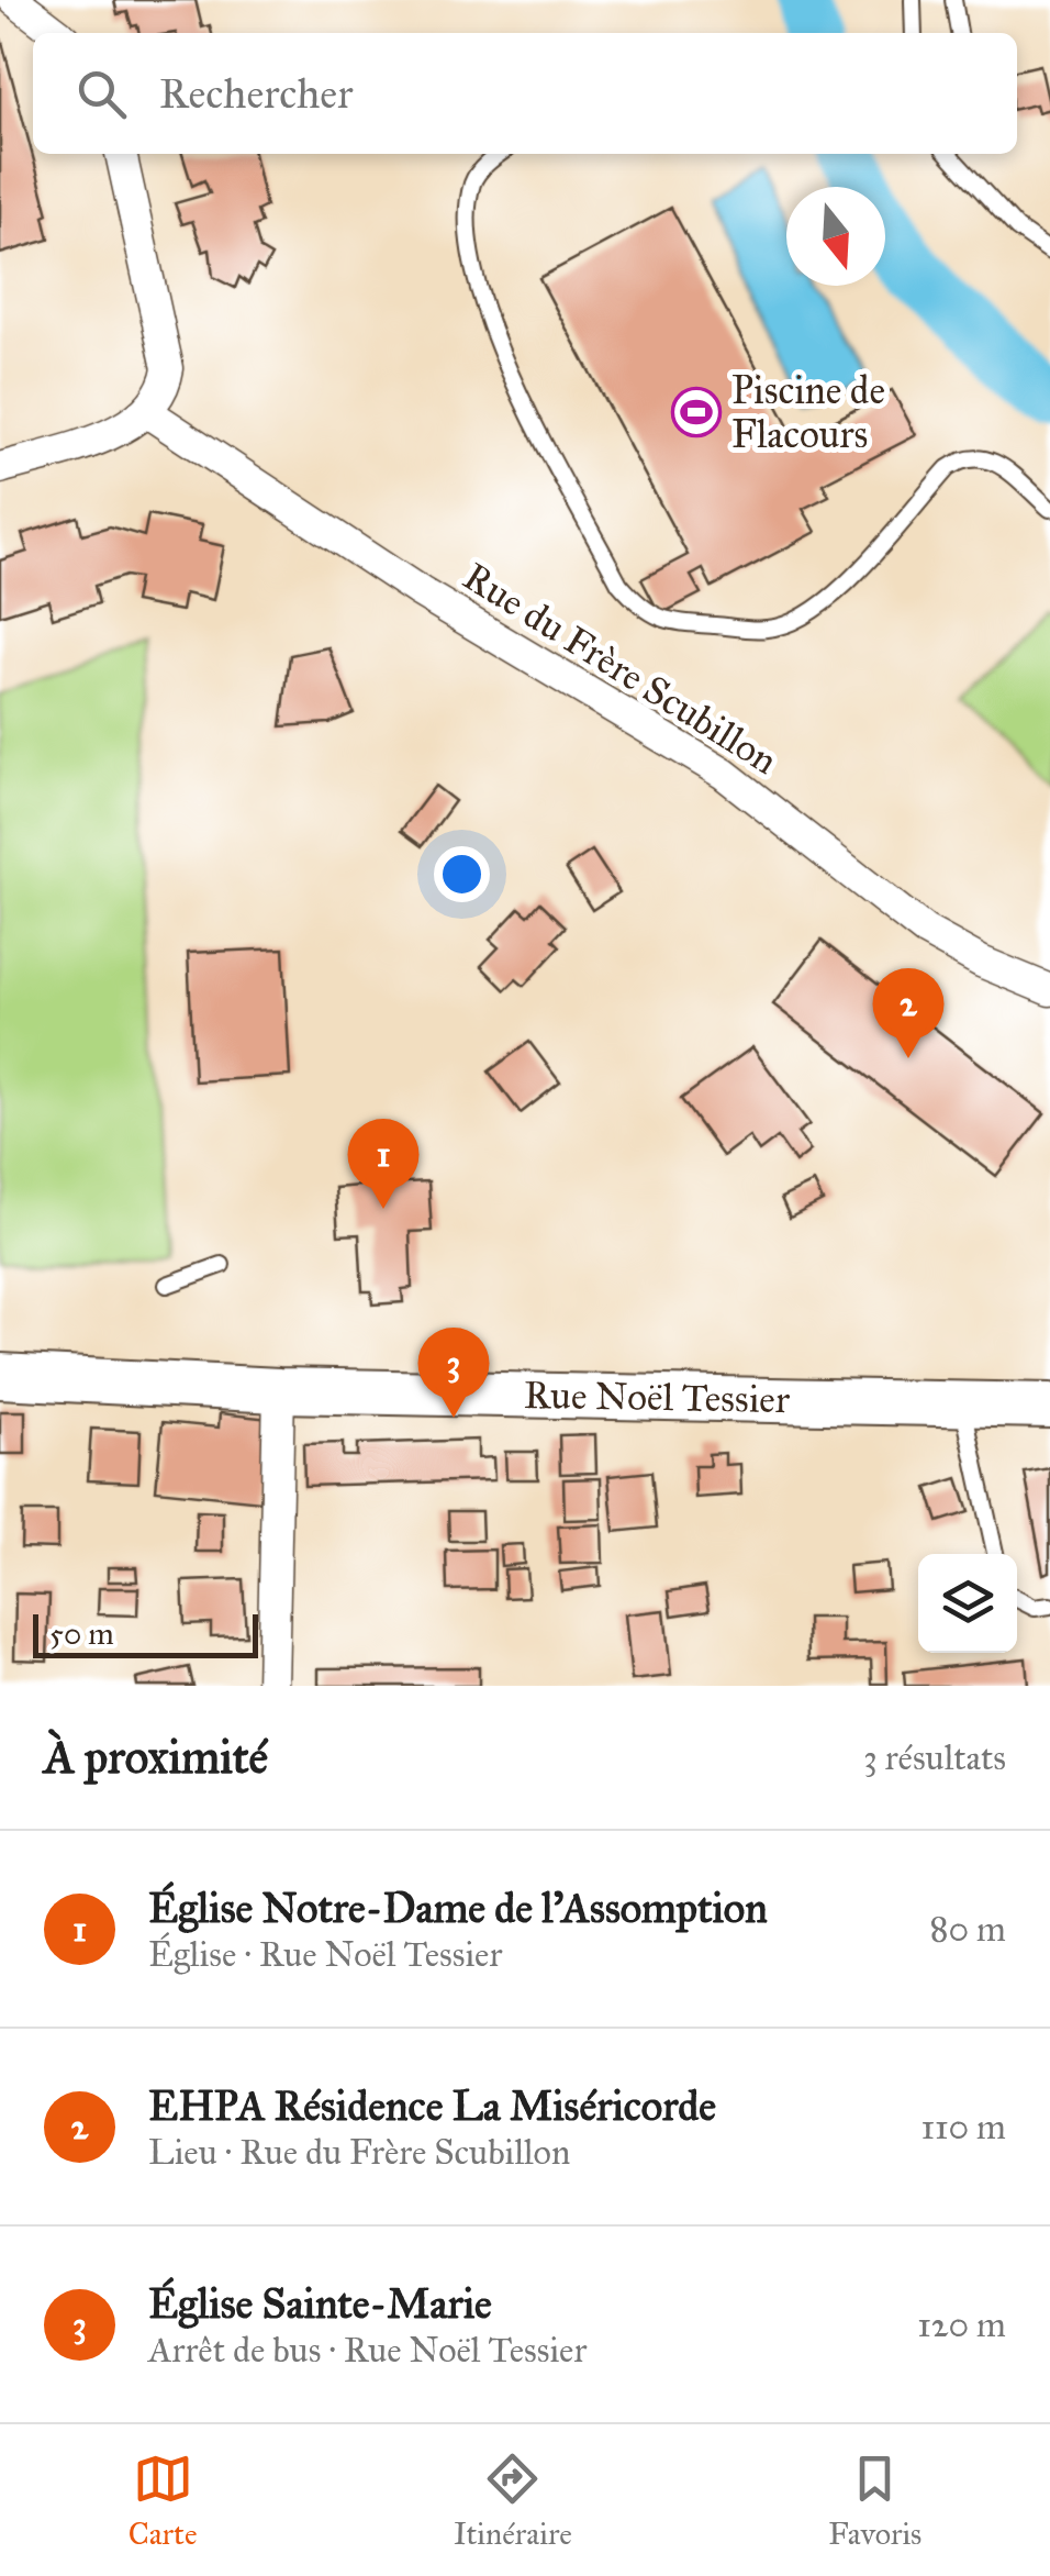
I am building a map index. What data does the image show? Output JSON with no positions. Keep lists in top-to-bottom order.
{
  "streets": {
    "main road": ["Rue Noël Tessier"],
    "street": ["Rue du Frère Scubillon"]
  },
  "places": {
    "sports": ["Piscine de Flacours"]
  },
  "scale_bar": "50 m",
  "north": "bottom",
  "page": {
    "search": "Rechercher",
    "pins": ["2", "1", "3"],
    "scale": "50 m",
    "heading": ["À proximité", "3 résultats"],
    "list": [
      {
        "mark": "1",
        "name": "Église Notre-Dame de l'Assomption",
        "note": "Église · Rue Noël Tessier",
        "value": "80 m"
      },
      {
        "mark": "2",
        "name": "EHPA Résidence La Miséricorde",
        "note": "Lieu · Rue du Frère Scubillon",
        "value": "110 m"
      },
      {
        "mark": "3",
        "name": "Église Sainte-Marie",
        "note": "Arrêt de bus · Rue Noël Tessier",
        "value": "120 m"
      }
    ],
    "nav": ["Carte", "Itinéraire", "Favoris"]
  }
}
